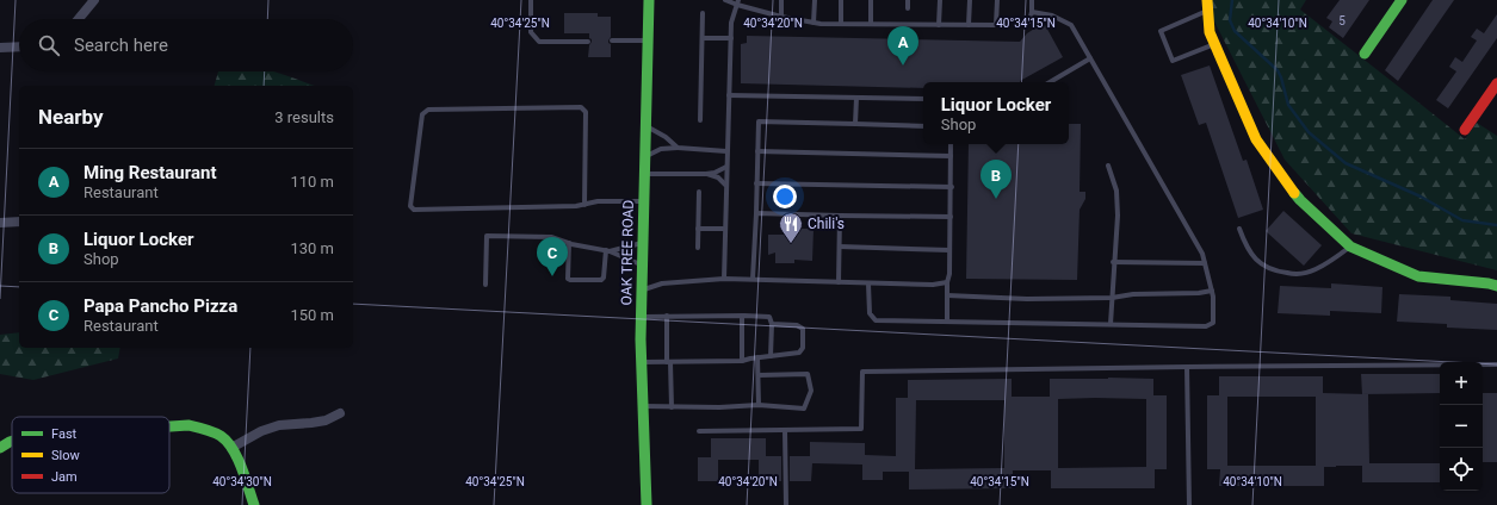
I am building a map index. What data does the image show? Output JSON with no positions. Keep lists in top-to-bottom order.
{
  "streets": {
    "street": ["OAK TREE ROAD"]
  },
  "places": {
    "restaurant": ["Chili's"]
  },
  "house_numbers": ["5"],
  "legend": ["Fast", "Slow", "Jam"],
  "page": {
    "search": "Search here",
    "pins": ["A", "B", "C"],
    "popup": ["Liquor Locker", "Shop"],
    "heading": ["Nearby", "3 results"],
    "list": [
      {
        "mark": "A",
        "name": "Ming Restaurant",
        "note": "Restaurant",
        "value": "110 m"
      },
      {
        "mark": "B",
        "name": "Liquor Locker",
        "note": "Shop",
        "value": "130 m"
      },
      {
        "mark": "C",
        "name": "Papa Pancho Pizza",
        "note": "Restaurant",
        "value": "150 m"
      }
    ],
    "map_buttons": ["+", "−"]
  },
  "coordinates": [
    "40°34'25\"N",
    "40°34'20\"N",
    "40°34'15\"N",
    "40°34'10\"N",
    "40°34'30\"N"
  ]
}
